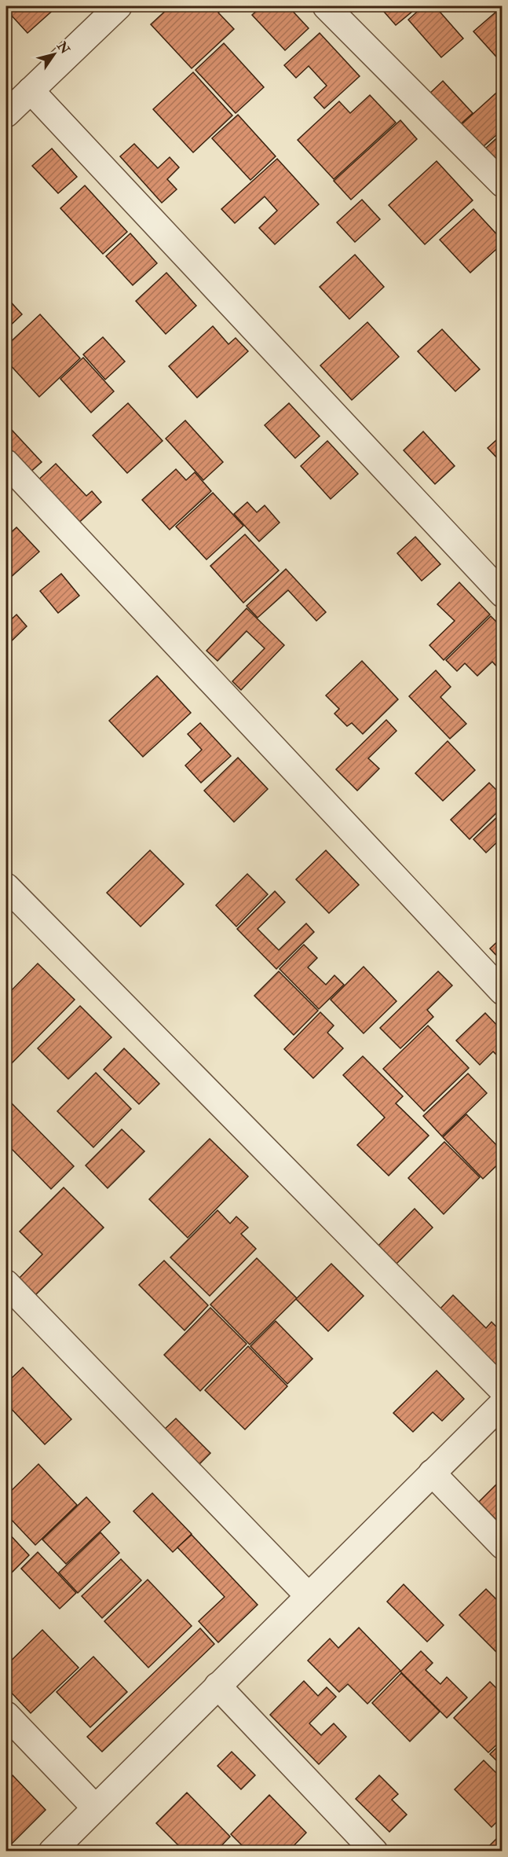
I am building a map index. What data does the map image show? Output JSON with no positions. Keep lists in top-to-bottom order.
{
  "north": "top right"
}
